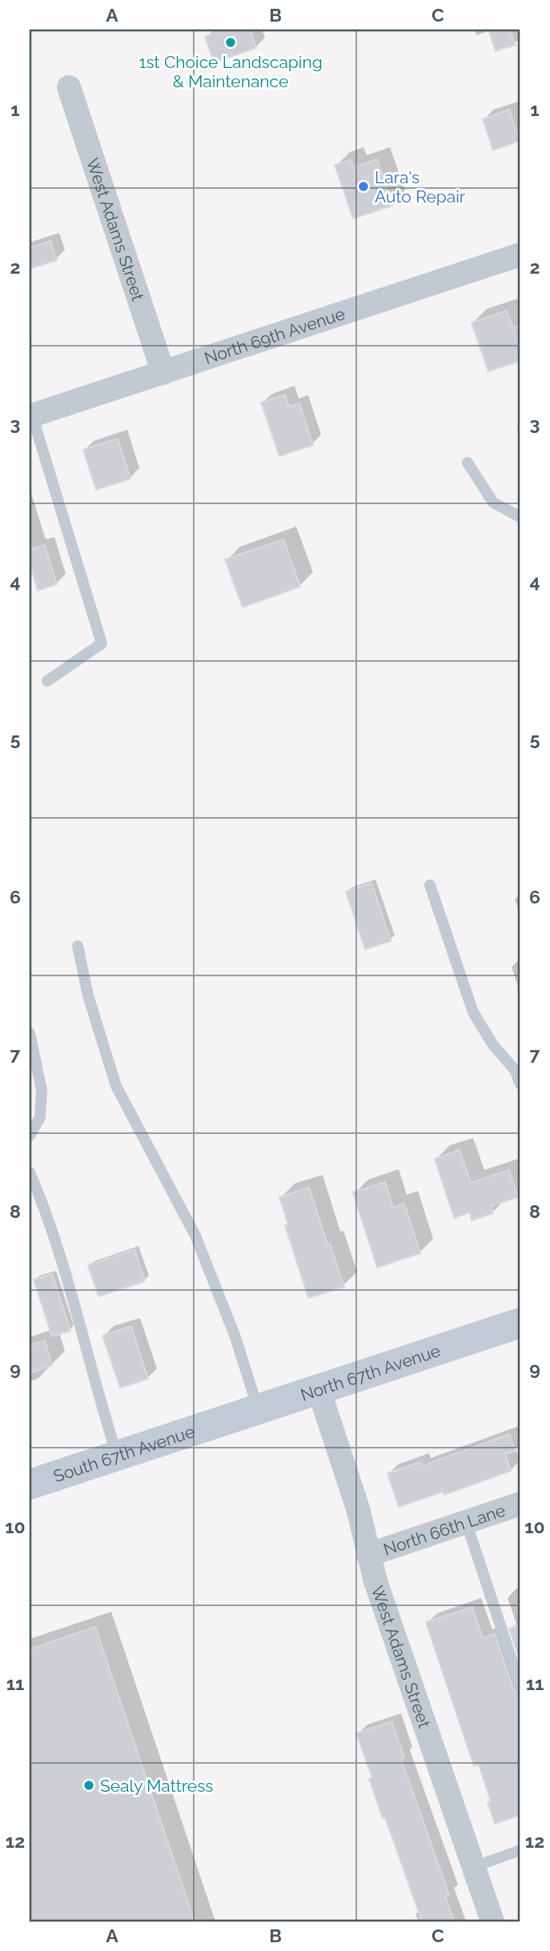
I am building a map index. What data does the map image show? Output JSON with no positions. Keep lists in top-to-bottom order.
{
  "streets": {
    "main road": ["North 67th Avenue", "South 67th Avenue"],
    "street": ["West Adams Street", "North 69th Avenue", "North 66th Lane"]
  },
  "crossings": [
    ["West Adams Street", "North 69th Avenue"],
    ["West Adams Street", "North 67th Avenue"],
    ["West Adams Street", "North 66th Lane"],
    ["North 67th Avenue", "South 67th Avenue"]
  ],
  "places": ["1st Choice Landscaping & Maintenance", "Lara's Auto Repair", "Sealy Mattress"],
  "grid": {
    "columns": ["A", "B", "C"],
    "rows": [
      "1",
      "2",
      "3",
      "4",
      "5",
      "6",
      "7",
      "8",
      "9",
      "10",
      "11",
      "12"
    ]
  }
}
